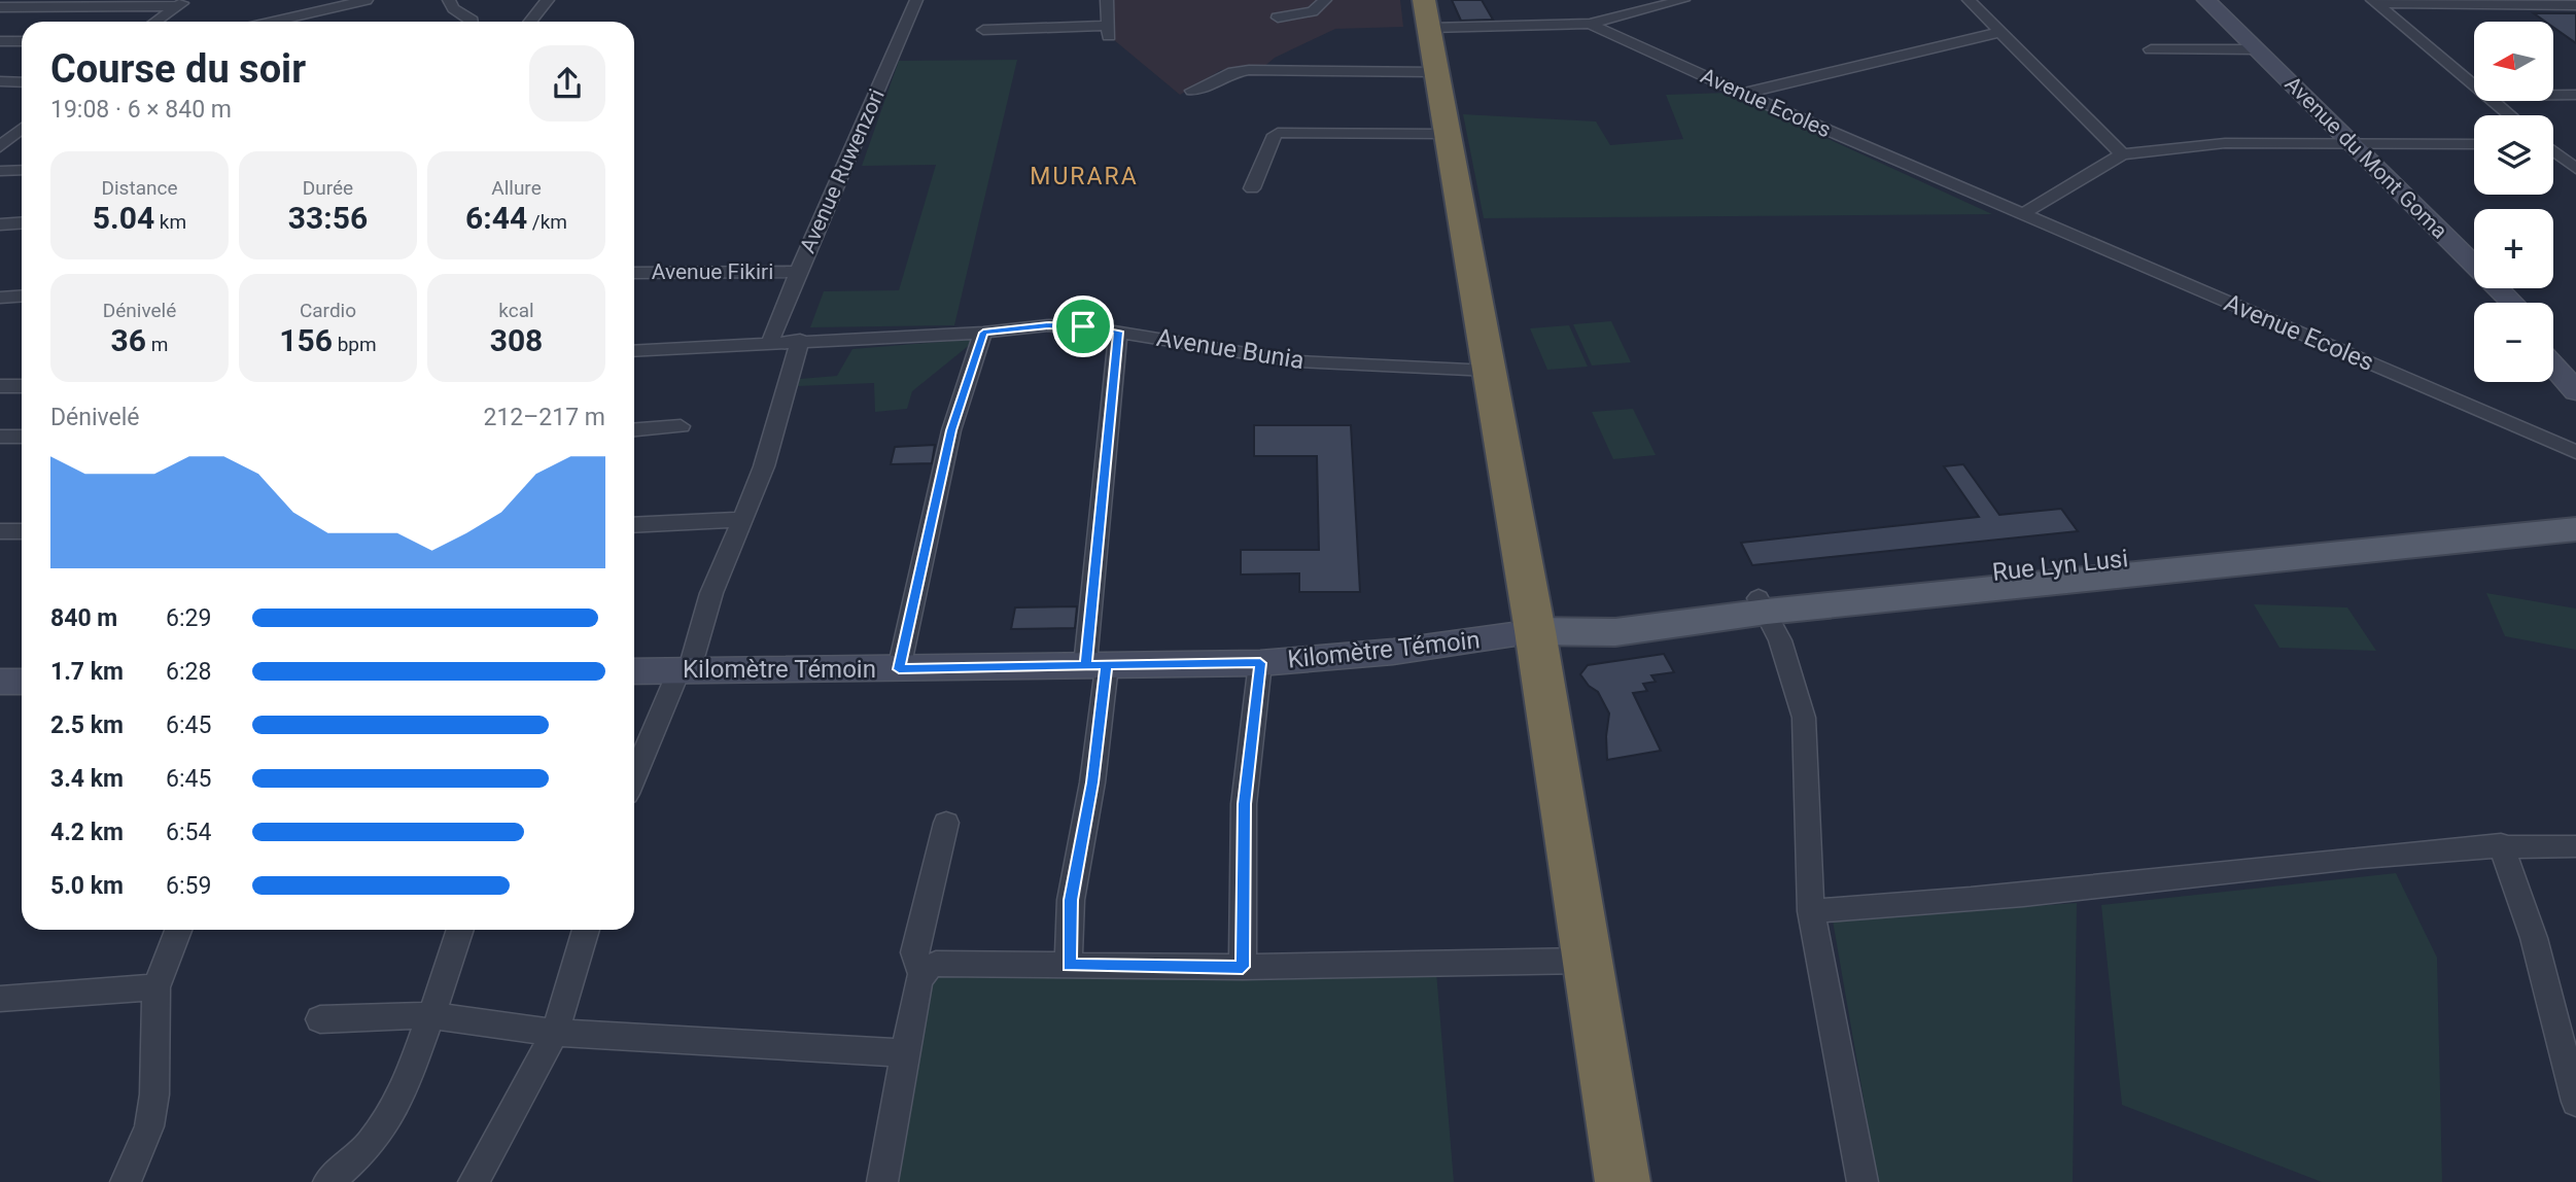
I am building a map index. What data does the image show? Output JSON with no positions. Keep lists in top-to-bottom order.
{
  "streets": {
    "main road": ["Rue Lyn Lusi"],
    "street": [
      "Avenue Ecoles",
      "Avenue du Mont Goma",
      "Avenue Ruwenzori",
      "Avenue Fikiri",
      "Avenue Bunia",
      "Kilomètre Témoin"
    ]
  },
  "crossings": [
    ["Avenue Ruwenzori", "Avenue Fikiri"],
    ["Avenue Ruwenzori", "Avenue Bunia"],
    ["Rue Lyn Lusi", "Kilomètre Témoin"]
  ],
  "districts": ["MURARA"],
  "north": "left",
  "page": {
    "map_buttons": ["+", "−"],
    "heading": ["Course du soir", "19:08 · 6 × 840 m"],
    "stats": [
      ["Distance", "5.04 km"],
      ["Durée", "33:56"],
      ["Allure", "6:44 /km"],
      ["Dénivelé", "36 m"],
      ["Cardio", "156 bpm"],
      ["kcal", "308"]
    ],
    "chart": ["Dénivelé", "212–217 m"],
    "list": [
      {
        "name": "840 m",
        "note": "6:29"
      },
      {
        "name": "1.7 km",
        "note": "6:28"
      },
      {
        "name": "2.5 km",
        "note": "6:45"
      },
      {
        "name": "3.4 km",
        "note": "6:45"
      },
      {
        "name": "4.2 km",
        "note": "6:54"
      },
      {
        "name": "5.0 km",
        "note": "6:59"
      }
    ]
  }
}
